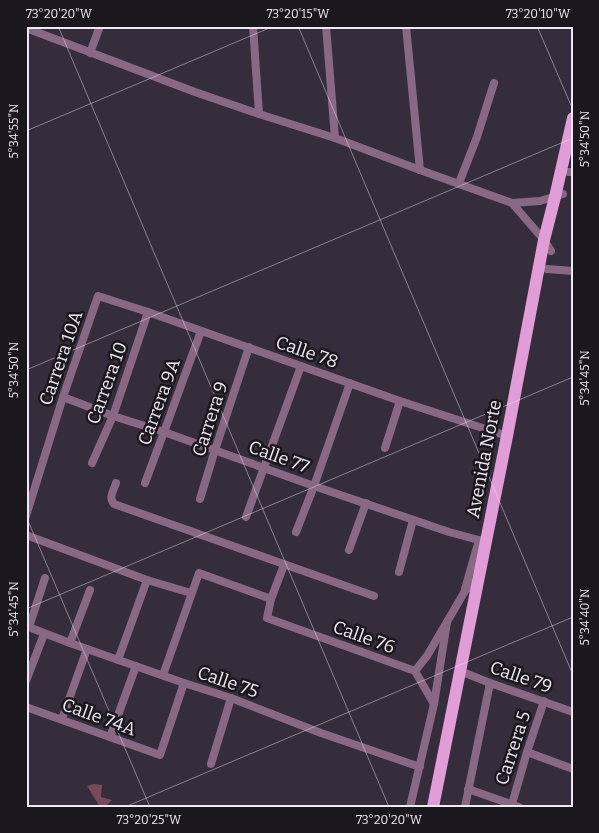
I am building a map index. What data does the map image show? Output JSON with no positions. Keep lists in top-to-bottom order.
{
  "streets": {
    "main road": ["Avenida Norte"],
    "street": [
      "Calle 78",
      "Carrera 10A",
      "Carrera 10",
      "Carrera 9A",
      "Carrera 9",
      "Calle 77",
      "Calle 76",
      "Calle 79",
      "Calle 75",
      "Calle 74A",
      "Carrera 5"
    ]
  },
  "crossings": [
    ["Calle 78", "Carrera 10A"],
    ["Calle 78", "Carrera 10"],
    ["Calle 78", "Carrera 9A"],
    ["Calle 78", "Carrera 9"],
    ["Calle 78", "Avenida Norte"],
    ["Carrera 10A", "Calle 77"],
    ["Carrera 10", "Calle 77"],
    ["Carrera 9A", "Calle 77"],
    ["Carrera 9", "Calle 77"],
    ["Calle 77", "Avenida Norte"],
    ["Avenida Norte", "Calle 79"],
    ["Calle 79", "Carrera 5"],
    ["Calle 75", "Calle 74A"]
  ],
  "coordinates": [
    "73°20'20\"W",
    "73°20'15\"W",
    "73°20'10\"W",
    "5°34'55\"N",
    "5°34'50\"N",
    "5°34'45\"N",
    "5°34'40\"N",
    "73°20'25\"W"
  ]
}
